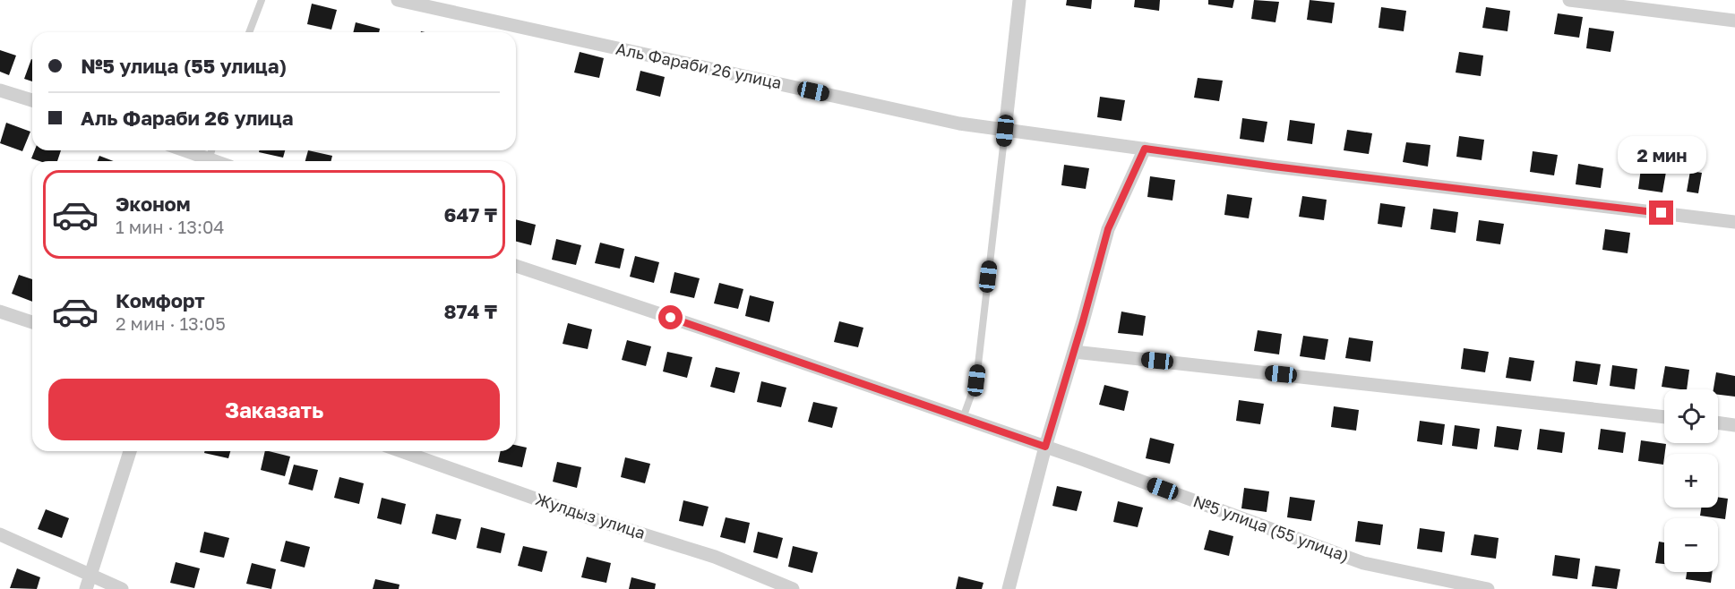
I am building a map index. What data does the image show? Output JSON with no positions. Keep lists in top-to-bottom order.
{
  "streets": {
    "street": ["Аль Фараби 26 улица", "Жулдыз улица", "№5 улица (55 улица)"]
  },
  "page": {
    "banner": ["№5 улица (55 улица)", "Аль Фараби 26 улица"],
    "bubble": "2 мин",
    "list": [
      {
        "name": "Эконом",
        "note": "1 мин · 13:04",
        "value": "647 ₸"
      },
      {
        "name": "Комфорт",
        "note": "2 мин · 13:05",
        "value": "874 ₸"
      }
    ],
    "buttons": "Заказать",
    "map_buttons": ["+", "−"]
  }
}
